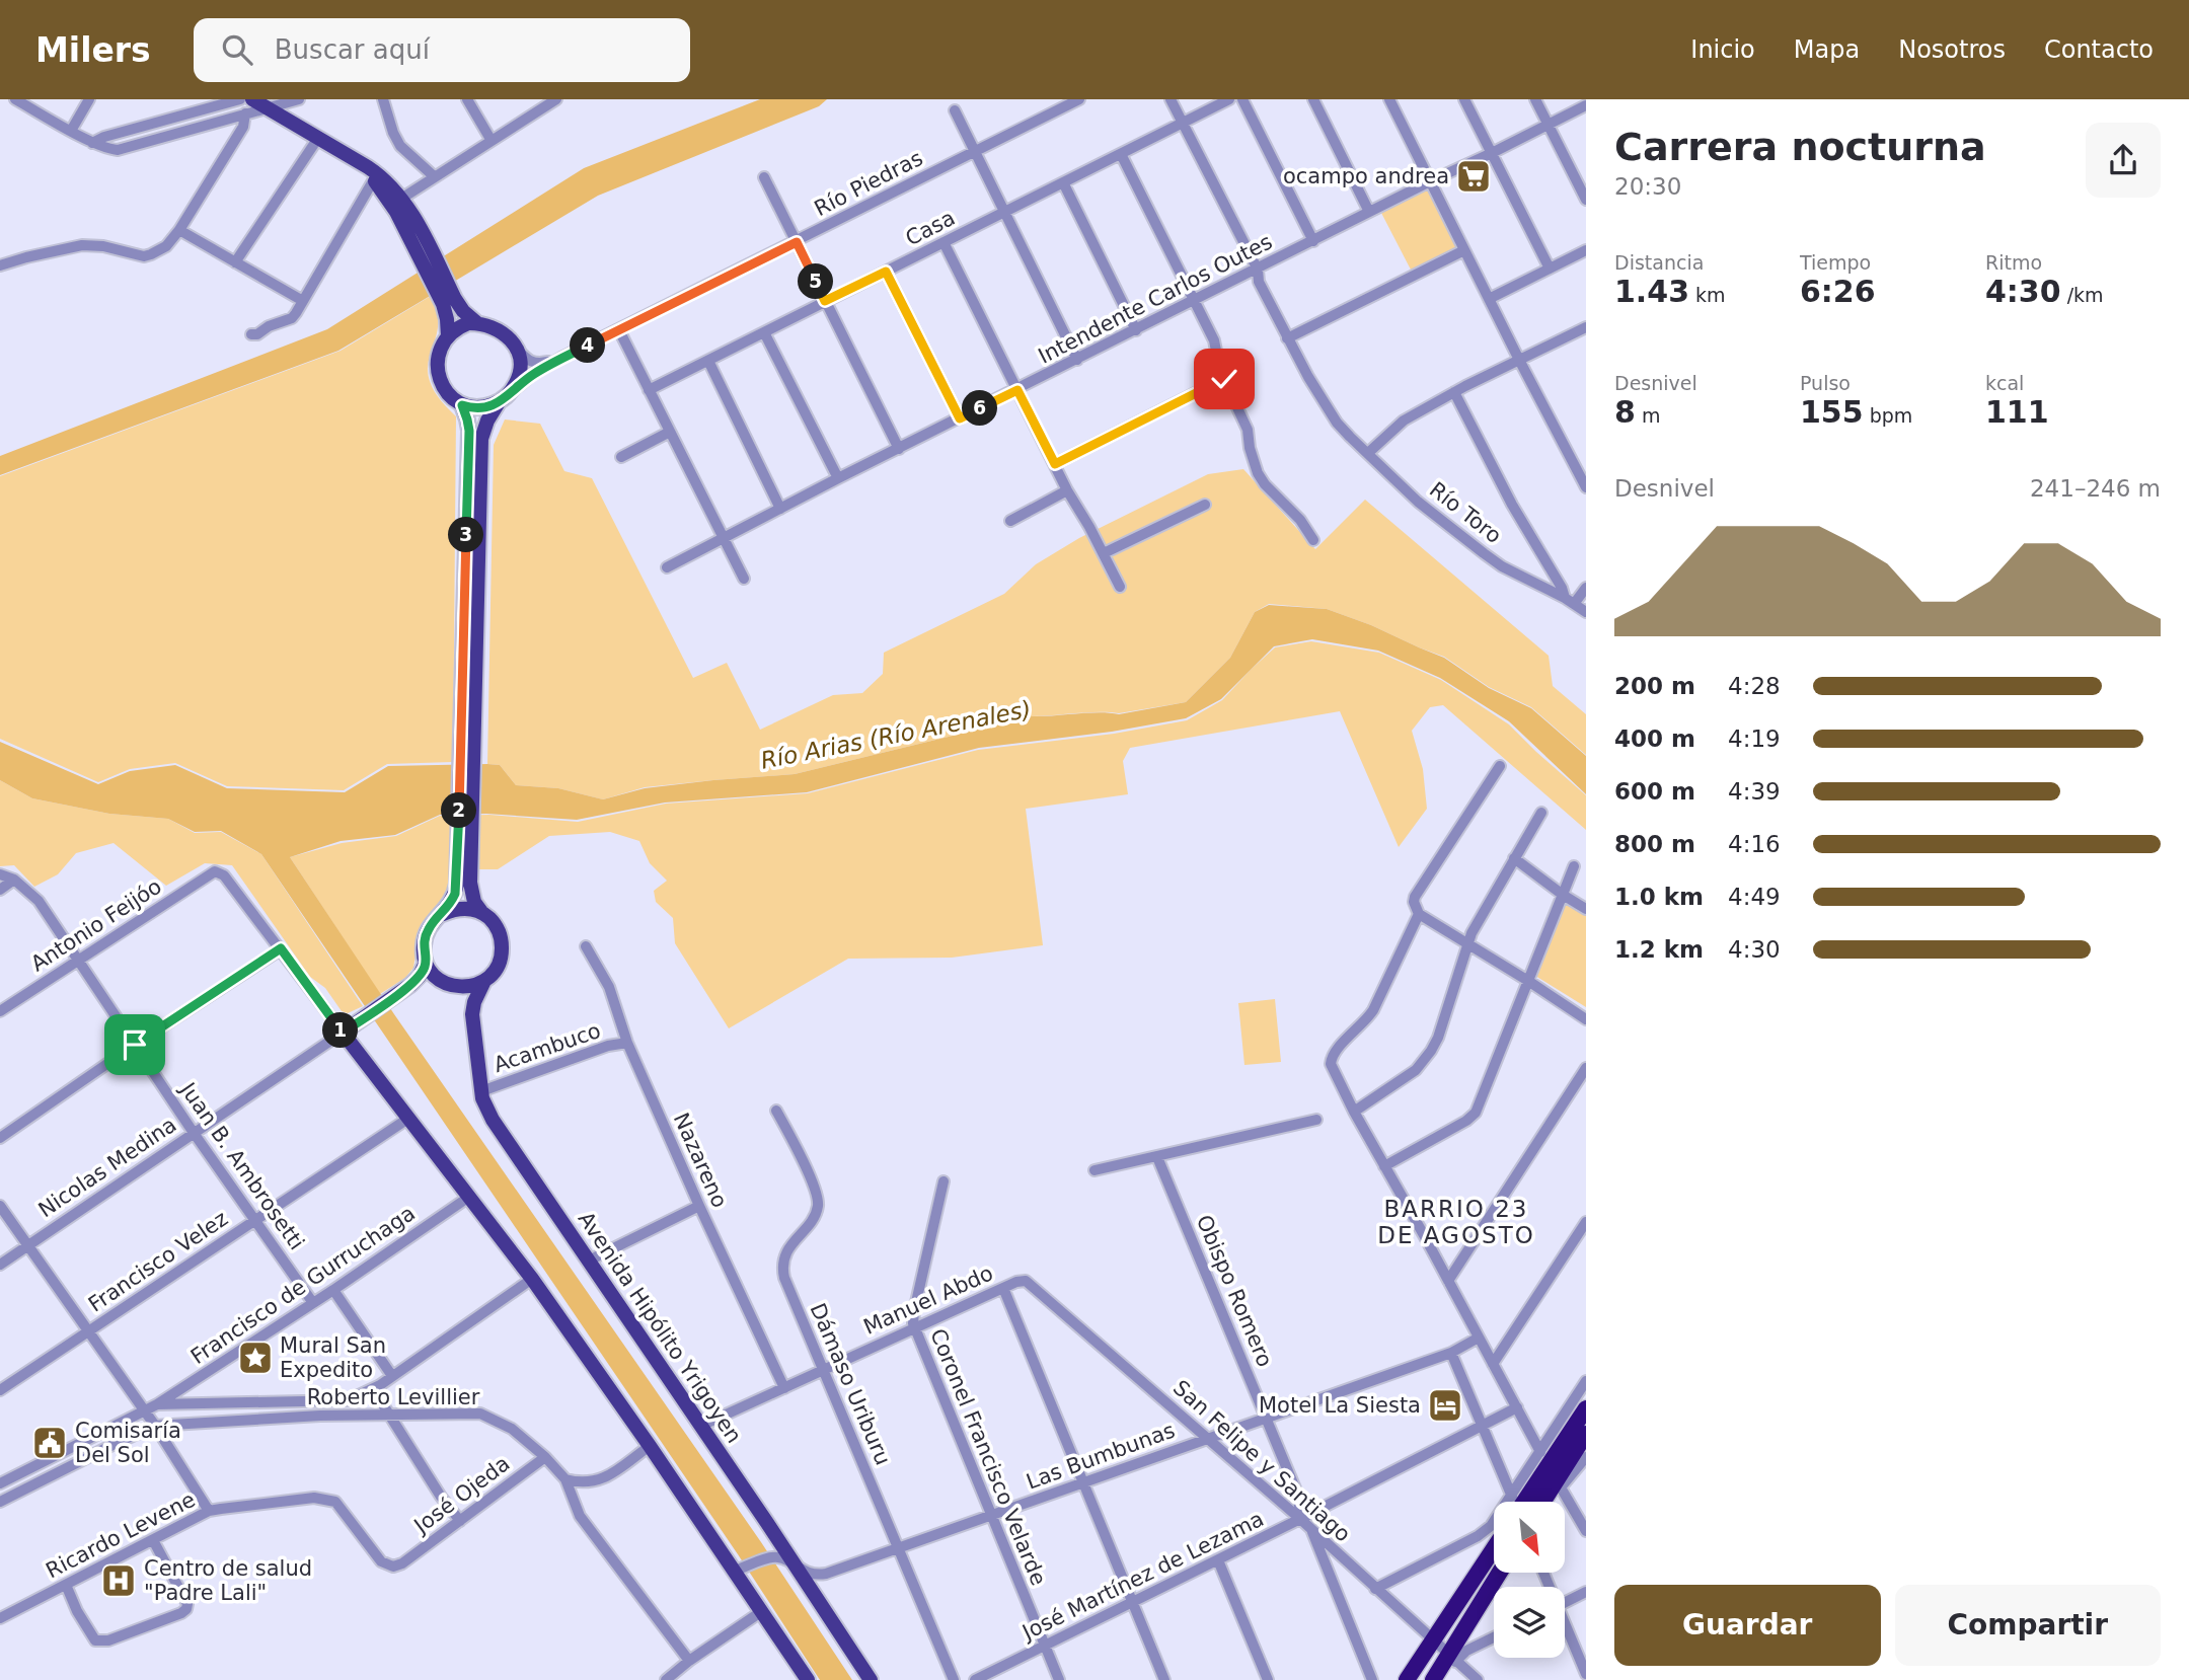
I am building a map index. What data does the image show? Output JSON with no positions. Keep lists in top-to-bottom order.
{
  "streets": {
    "main road": ["Avenida Hipólito Yrigoyen"],
    "street": [
      "Río Piedras",
      "Casa",
      "Intendente Carlos Outes",
      "Río Toro",
      "Antonio Feijóo",
      "Acambuco",
      "Nazareno",
      "Juan B. Ambrosetti",
      "Nicolas Medina",
      "Francisco Velez",
      "Francisco de Gurruchaga",
      "Obispo Romero",
      "Manuel Abdo",
      "Dámaso Uriburu",
      "Roberto Levillier",
      "Las Bumbunas",
      "Coronel Francisco Velarde",
      "San Felipe y Santiago",
      "José Ojeda",
      "Ricardo Levene",
      "José Martínez de Lezama"
    ]
  },
  "crossings": [
    ["Casa", "Río Toro"],
    ["Intendente Carlos Outes", "Río Toro"],
    ["Antonio Feijóo", "Juan B. Ambrosetti"],
    ["Acambuco", "Nazareno"],
    ["Acambuco", "Avenida Hipólito Yrigoyen"],
    ["Nazareno", "Manuel Abdo"],
    ["Juan B. Ambrosetti", "Nicolas Medina"],
    ["Juan B. Ambrosetti", "Francisco Velez"],
    ["Juan B. Ambrosetti", "Francisco de Gurruchaga"],
    ["Francisco de Gurruchaga", "Roberto Levillier"],
    ["Obispo Romero", "Las Bumbunas"],
    ["Obispo Romero", "San Felipe y Santiago"],
    ["Obispo Romero", "José Martínez de Lezama"],
    ["Manuel Abdo", "Avenida Hipólito Yrigoyen"],
    ["Manuel Abdo", "Dámaso Uriburu"],
    ["Manuel Abdo", "Coronel Francisco Velarde"],
    ["Manuel Abdo", "San Felipe y Santiago"],
    ["Avenida Hipólito Yrigoyen", "Las Bumbunas"],
    ["Dámaso Uriburu", "Las Bumbunas"],
    ["Roberto Levillier", "José Ojeda"],
    ["Las Bumbunas", "Coronel Francisco Velarde"],
    ["Las Bumbunas", "San Felipe y Santiago"],
    ["Coronel Francisco Velarde", "José Martínez de Lezama"],
    ["San Felipe y Santiago", "José Martínez de Lezama"],
    ["José Ojeda", "Ricardo Levene"]
  ],
  "districts": ["BARRIO 23 DE AGOSTO"],
  "water": ["Río Arias (Río Arenales)"],
  "places": {
    "supermarket": ["ocampo andrea"],
    "place": ["Mural San Expedito"],
    "hotel": ["Motel La Siesta"],
    "public building": ["Comisaría Del Sol"],
    "hospital": ["Centro de salud \"Padre Lali\""]
  },
  "north": "bottom right",
  "page": {
    "header": "Milers",
    "search": "Buscar aquí",
    "nav": [
      "Inicio",
      "Mapa",
      "Nosotros",
      "Contacto"
    ],
    "heading": ["Carrera nocturna", "20:30"],
    "stats": [
      ["Distancia", "1.43 km"],
      ["Tiempo", "6:26"],
      ["Ritmo", "4:30 /km"],
      ["Desnivel", "8 m"],
      ["Pulso", "155 bpm"],
      ["kcal", "111"]
    ],
    "pins": [
      "5",
      "4",
      "6",
      "3",
      "2",
      "1"
    ],
    "chart": ["Desnivel", "241–246 m"],
    "list": [
      {
        "name": "200 m",
        "note": "4:28"
      },
      {
        "name": "400 m",
        "note": "4:19"
      },
      {
        "name": "600 m",
        "note": "4:39"
      },
      {
        "name": "800 m",
        "note": "4:16"
      },
      {
        "name": "1.0 km",
        "note": "4:49"
      },
      {
        "name": "1.2 km",
        "note": "4:30"
      }
    ],
    "buttons": ["Guardar", "Compartir"]
  }
}
